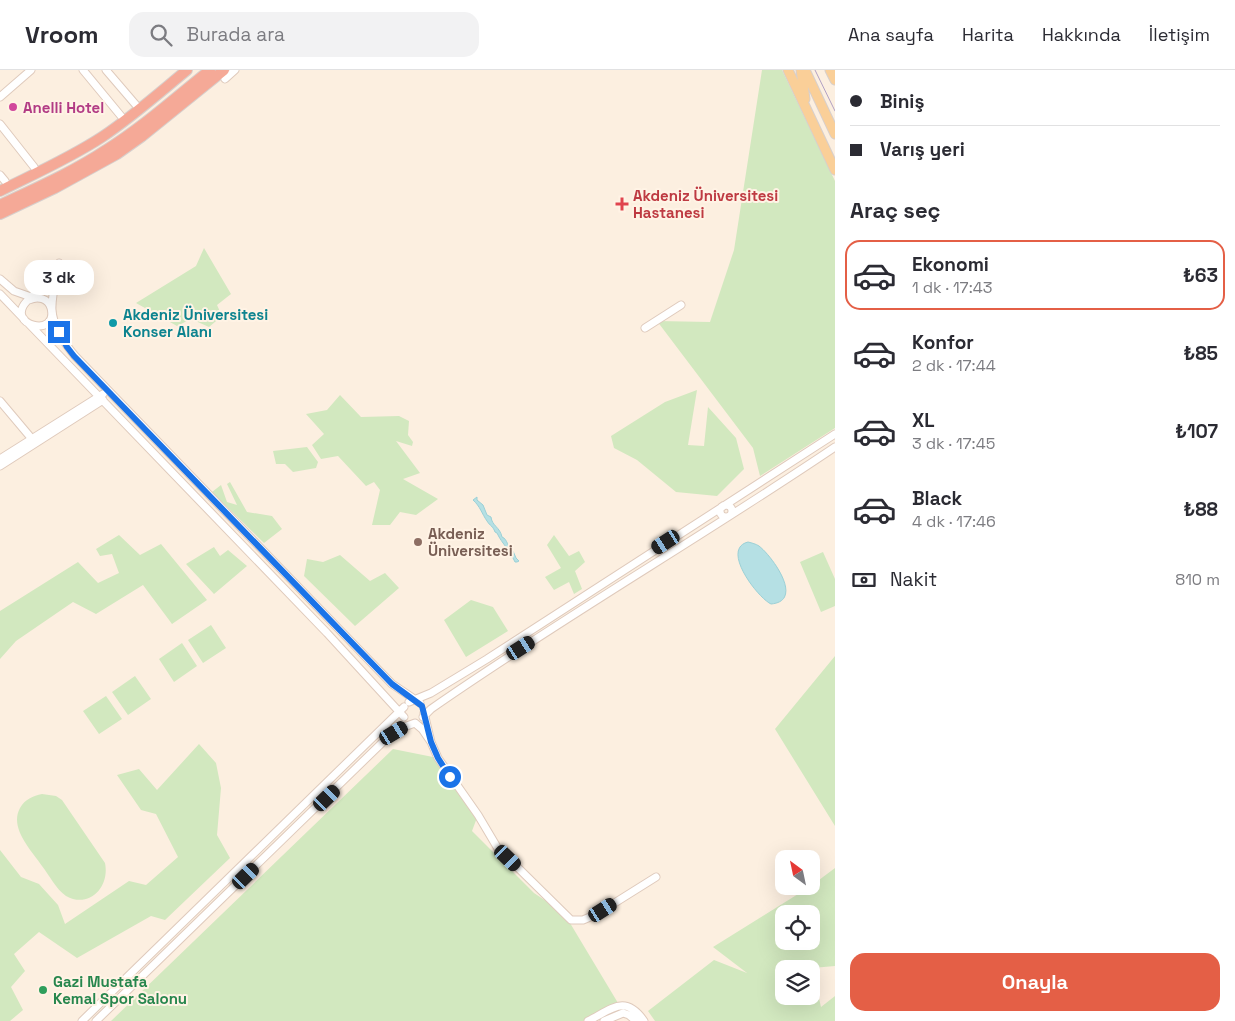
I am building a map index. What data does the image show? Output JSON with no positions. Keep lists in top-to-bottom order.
{
  "places": {
    "other": [
      "Anelli Hotel",
      "Akdeniz Üniversitesi Konser Alanı",
      "Akdeniz Üniversitesi",
      "Gazi Mustafa Kemal Spor Salonu"
    ],
    "health": ["Akdeniz Üniversitesi Hastanesi"]
  },
  "north": "top left",
  "page": {
    "header": "Vroom",
    "search": "Burada ara",
    "nav": [
      "Ana sayfa",
      "Harita",
      "Hakkında",
      "İletişim"
    ],
    "banner": ["Biniş", "Varış yeri"],
    "heading": "Araç seç",
    "list": [
      {
        "name": "Ekonomi",
        "note": "1 dk · 17:43",
        "value": "₺63"
      },
      {
        "name": "Konfor",
        "note": "2 dk · 17:44",
        "value": "₺85"
      },
      {
        "name": "XL",
        "note": "3 dk · 17:45",
        "value": "₺107"
      },
      {
        "name": "Black",
        "note": "4 dk · 17:46",
        "value": "₺88"
      }
    ],
    "bubble": "3 dk",
    "pay": ["Nakit", "810 m"],
    "buttons": "Onayla"
  }
}
